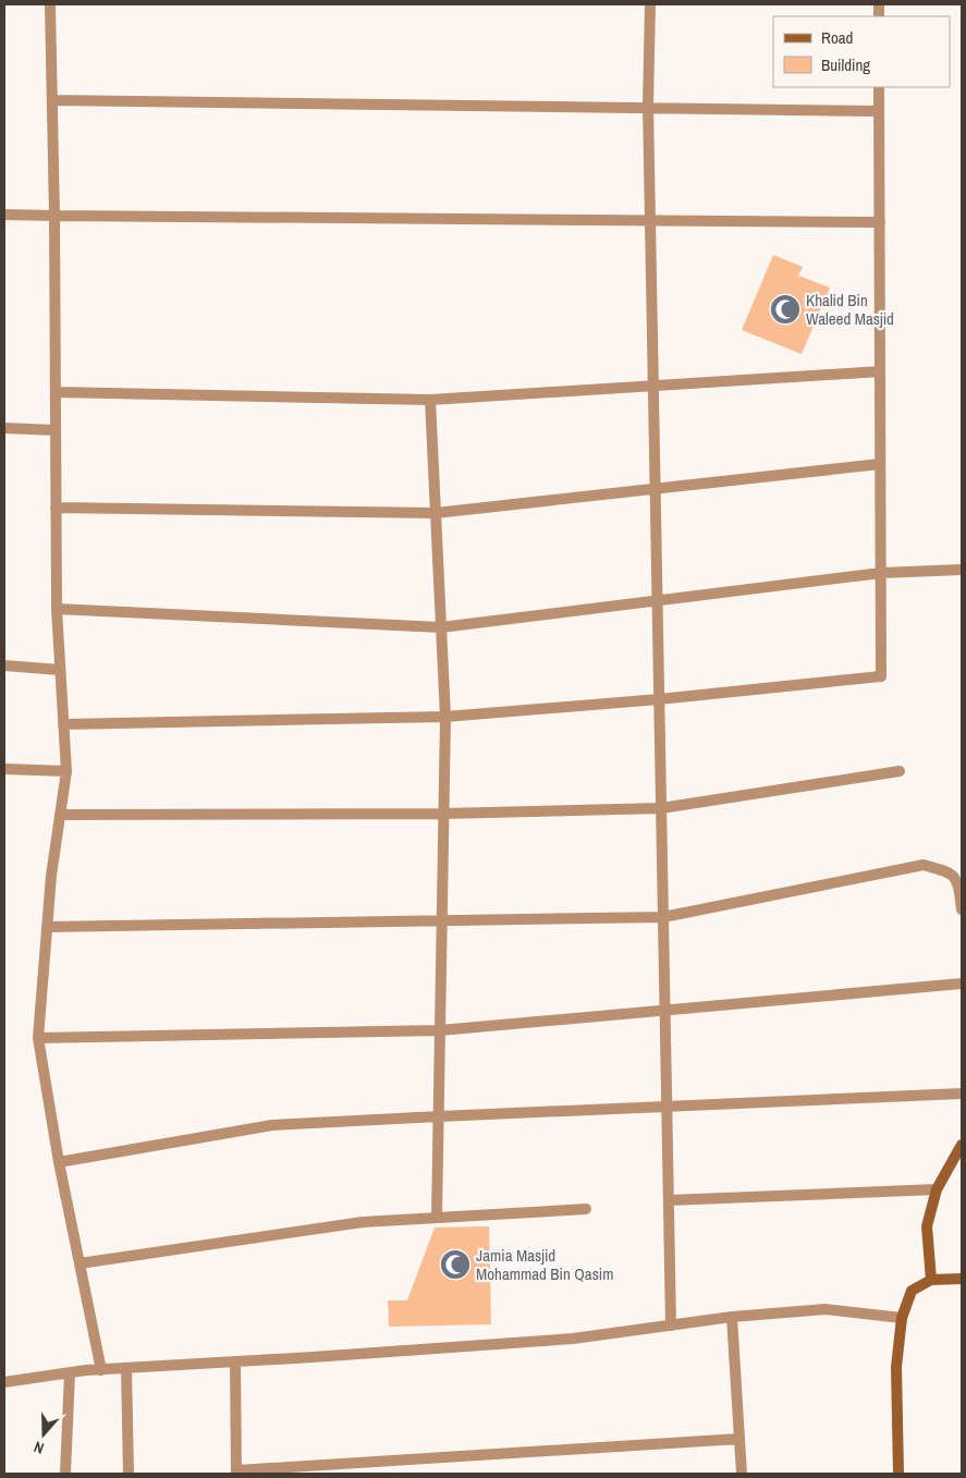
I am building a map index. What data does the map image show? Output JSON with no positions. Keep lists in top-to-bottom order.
{
  "places": {
    "mosque": ["Khalid Bin Waleed Masjid", "Jamia Masjid Mohammad Bin Qasim"]
  },
  "legend": ["Road", "Building"],
  "north": "bottom"
}
